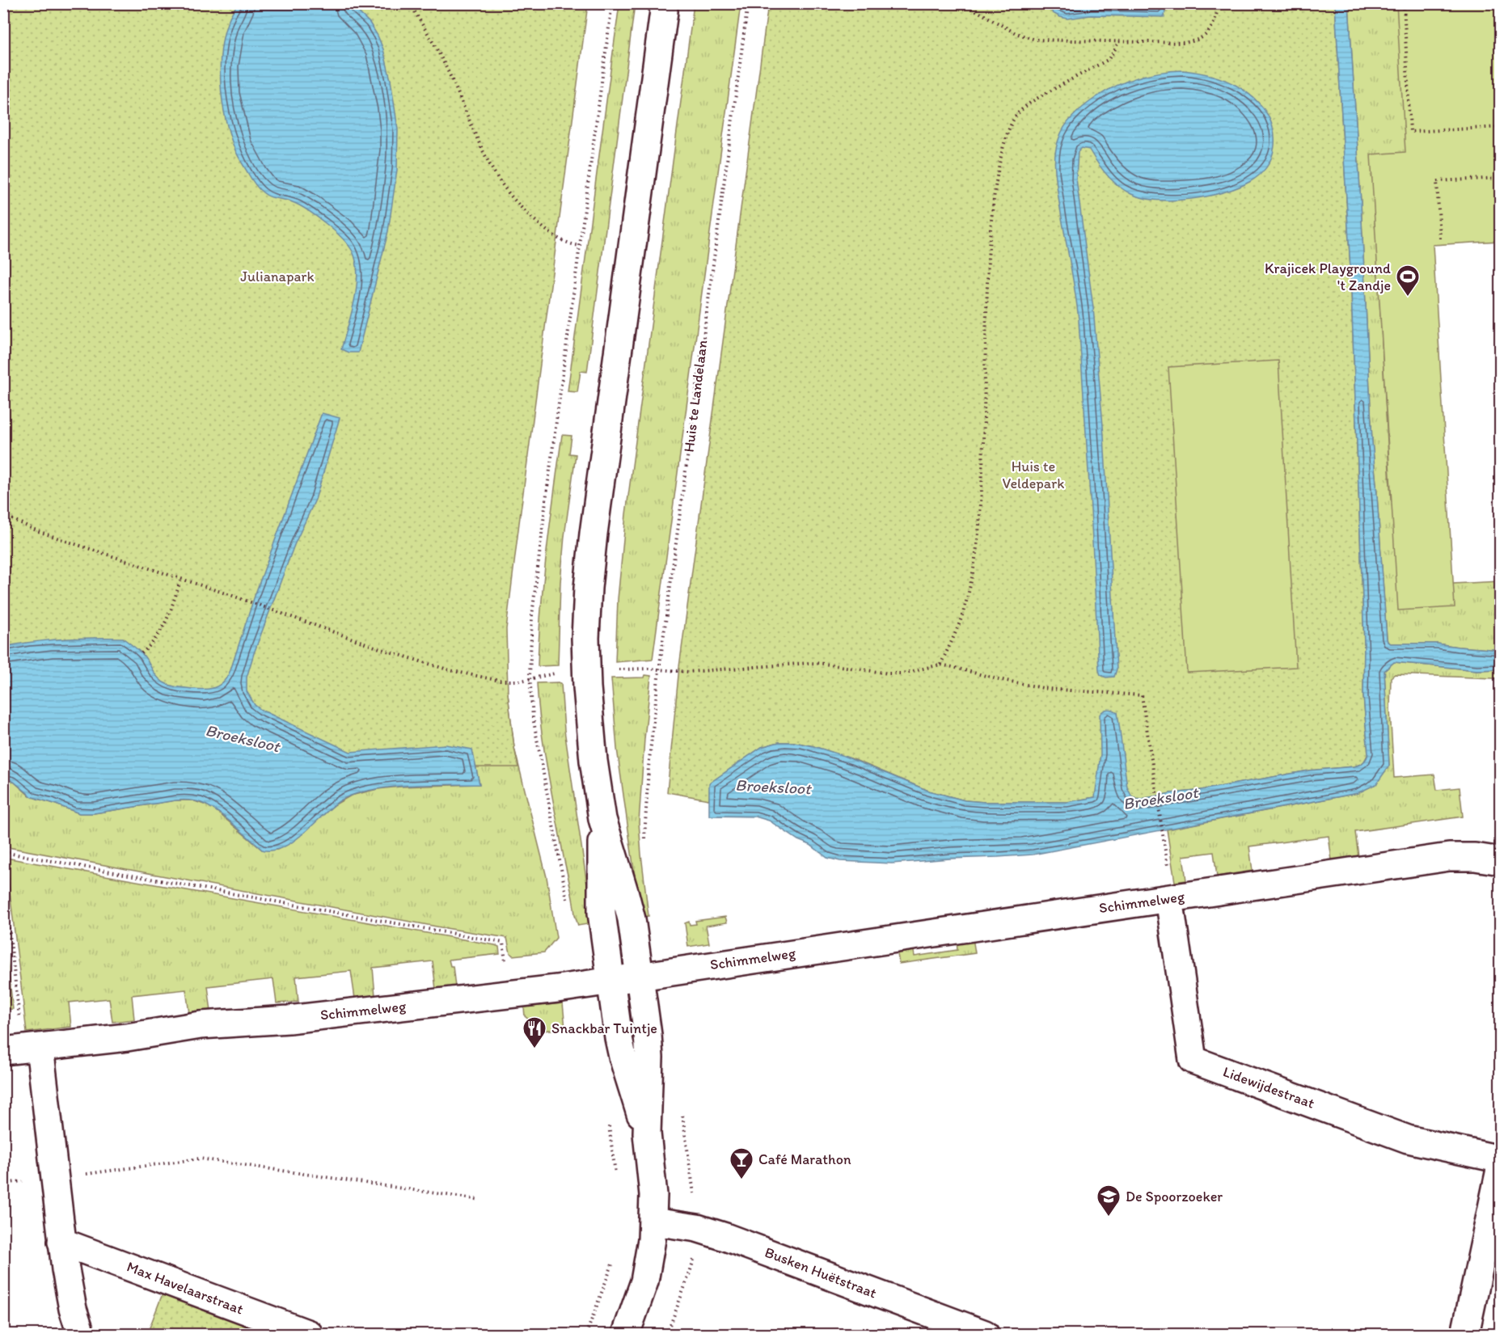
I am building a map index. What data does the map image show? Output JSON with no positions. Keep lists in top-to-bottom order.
{
  "streets": {
    "street": [
      "Schimmelweg",
      "Lidewijdestraat",
      "Busken Huëtstraat",
      "Max Havelaarstraat"
    ],
    "path": ["Huis te Landelaan"]
  },
  "crossings": [
    ["Schimmelweg", "Lidewijdestraat"]
  ],
  "water": ["Broeksloot"],
  "parks": ["Julianapark", "Huis te Veldepark"],
  "places": {
    "sports": ["Krajicek Playground 't Zandje"],
    "restaurant": ["Snackbar Tuintje"],
    "bar": ["Café Marathon"],
    "school or university": ["De Spoorzoeker"]
  }
}
